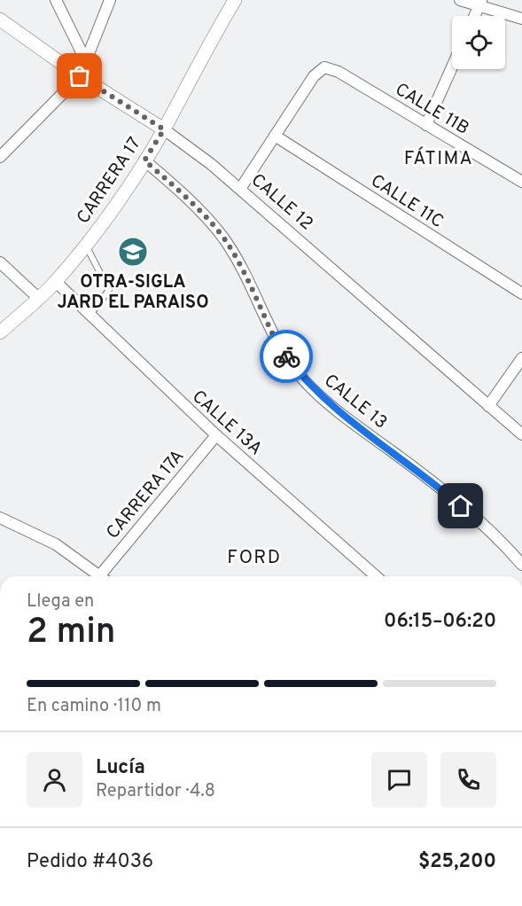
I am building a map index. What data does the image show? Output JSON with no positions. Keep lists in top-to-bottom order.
{
  "streets": {
    "street": [
      "CALLE 11B",
      "CARRERA 17",
      "CALLE 11C",
      "CALLE 12",
      "CALLE 13",
      "CALLE 13A",
      "CARRERA 17A"
    ]
  },
  "crossings": [
    ["CALLE 11B", "CALLE 11C"],
    ["CARRERA 17", "CALLE 12"],
    ["CARRERA 17", "CALLE 13"],
    ["CARRERA 17", "CALLE 13A"],
    ["CALLE 13A", "CARRERA 17A"]
  ],
  "districts": ["FÁTIMA", "FORD"],
  "places": {
    "school or university": ["OTRA-SIGLA JARD EL PARAISO"]
  },
  "page": {
    "heading": ["2 min", "Llega en", "06:15–06:20"],
    "panel": [
      "Lucía",
      "Repartidor · 4.8",
      "Pedido #4036",
      "$25,200"
    ],
    "bar": "En camino · 110 m"
  }
}
